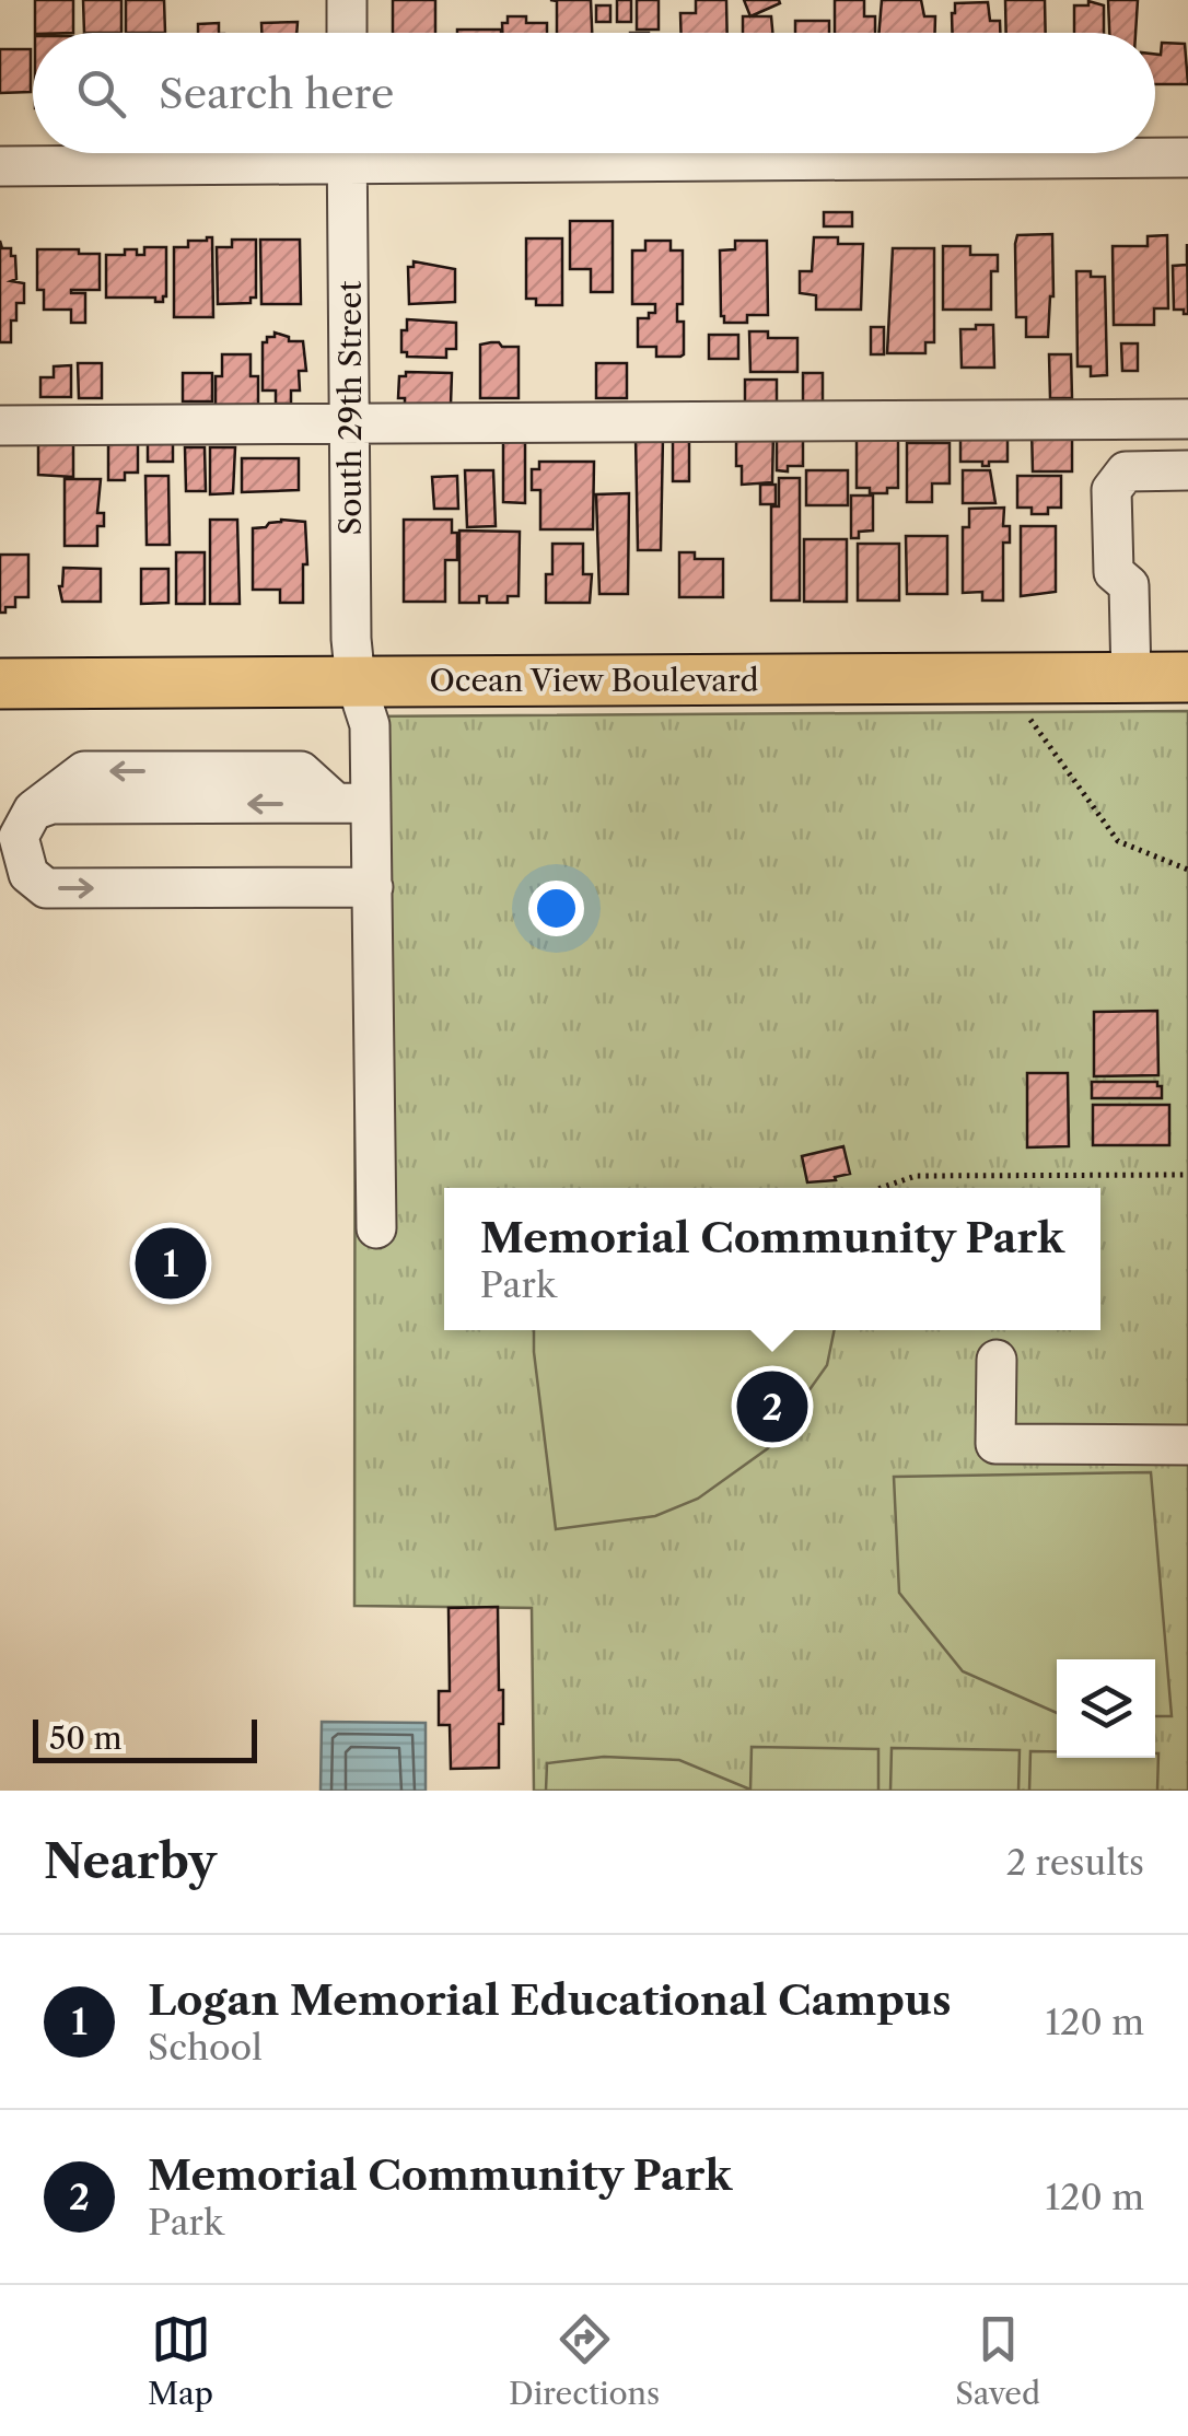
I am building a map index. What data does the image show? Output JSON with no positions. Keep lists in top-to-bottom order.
{
  "streets": {
    "main road": ["Ocean View Boulevard"],
    "street": ["South 29th Street"]
  },
  "crossings": [
    ["South 29th Street", "Ocean View Boulevard"]
  ],
  "scale_bar": "50 m",
  "page": {
    "search": "Search here",
    "popup": ["Memorial Community Park", "Park"],
    "pins": ["1", "2"],
    "scale": "50 m",
    "heading": ["Nearby", "2 results"],
    "list": [
      {
        "mark": "1",
        "name": "Logan Memorial Educational Campus",
        "note": "School",
        "value": "120 m"
      },
      {
        "mark": "2",
        "name": "Memorial Community Park",
        "note": "Park",
        "value": "120 m"
      }
    ],
    "nav": ["Map", "Directions", "Saved"]
  }
}
